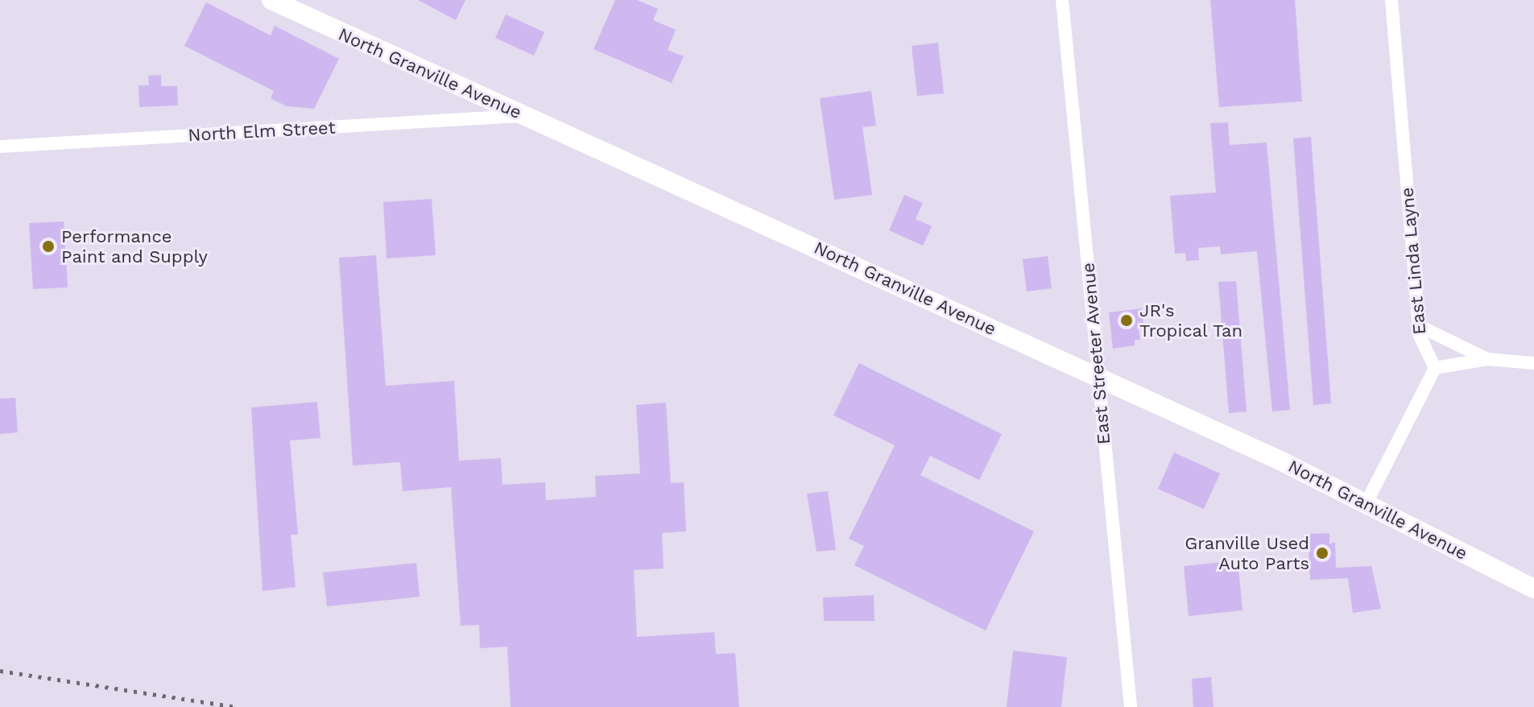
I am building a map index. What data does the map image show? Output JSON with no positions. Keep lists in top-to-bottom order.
{
  "streets": {
    "main road": ["North Granville Avenue"],
    "street": ["North Elm Street", "East Linda Layne", "East Streeter Avenue"]
  },
  "crossings": [
    ["North Granville Avenue", "North Elm Street"],
    ["North Granville Avenue", "East Streeter Avenue"]
  ],
  "places": ["Performance Paint and Supply", "JR's Tropical Tan", "Granville Used Auto Parts"]
}
